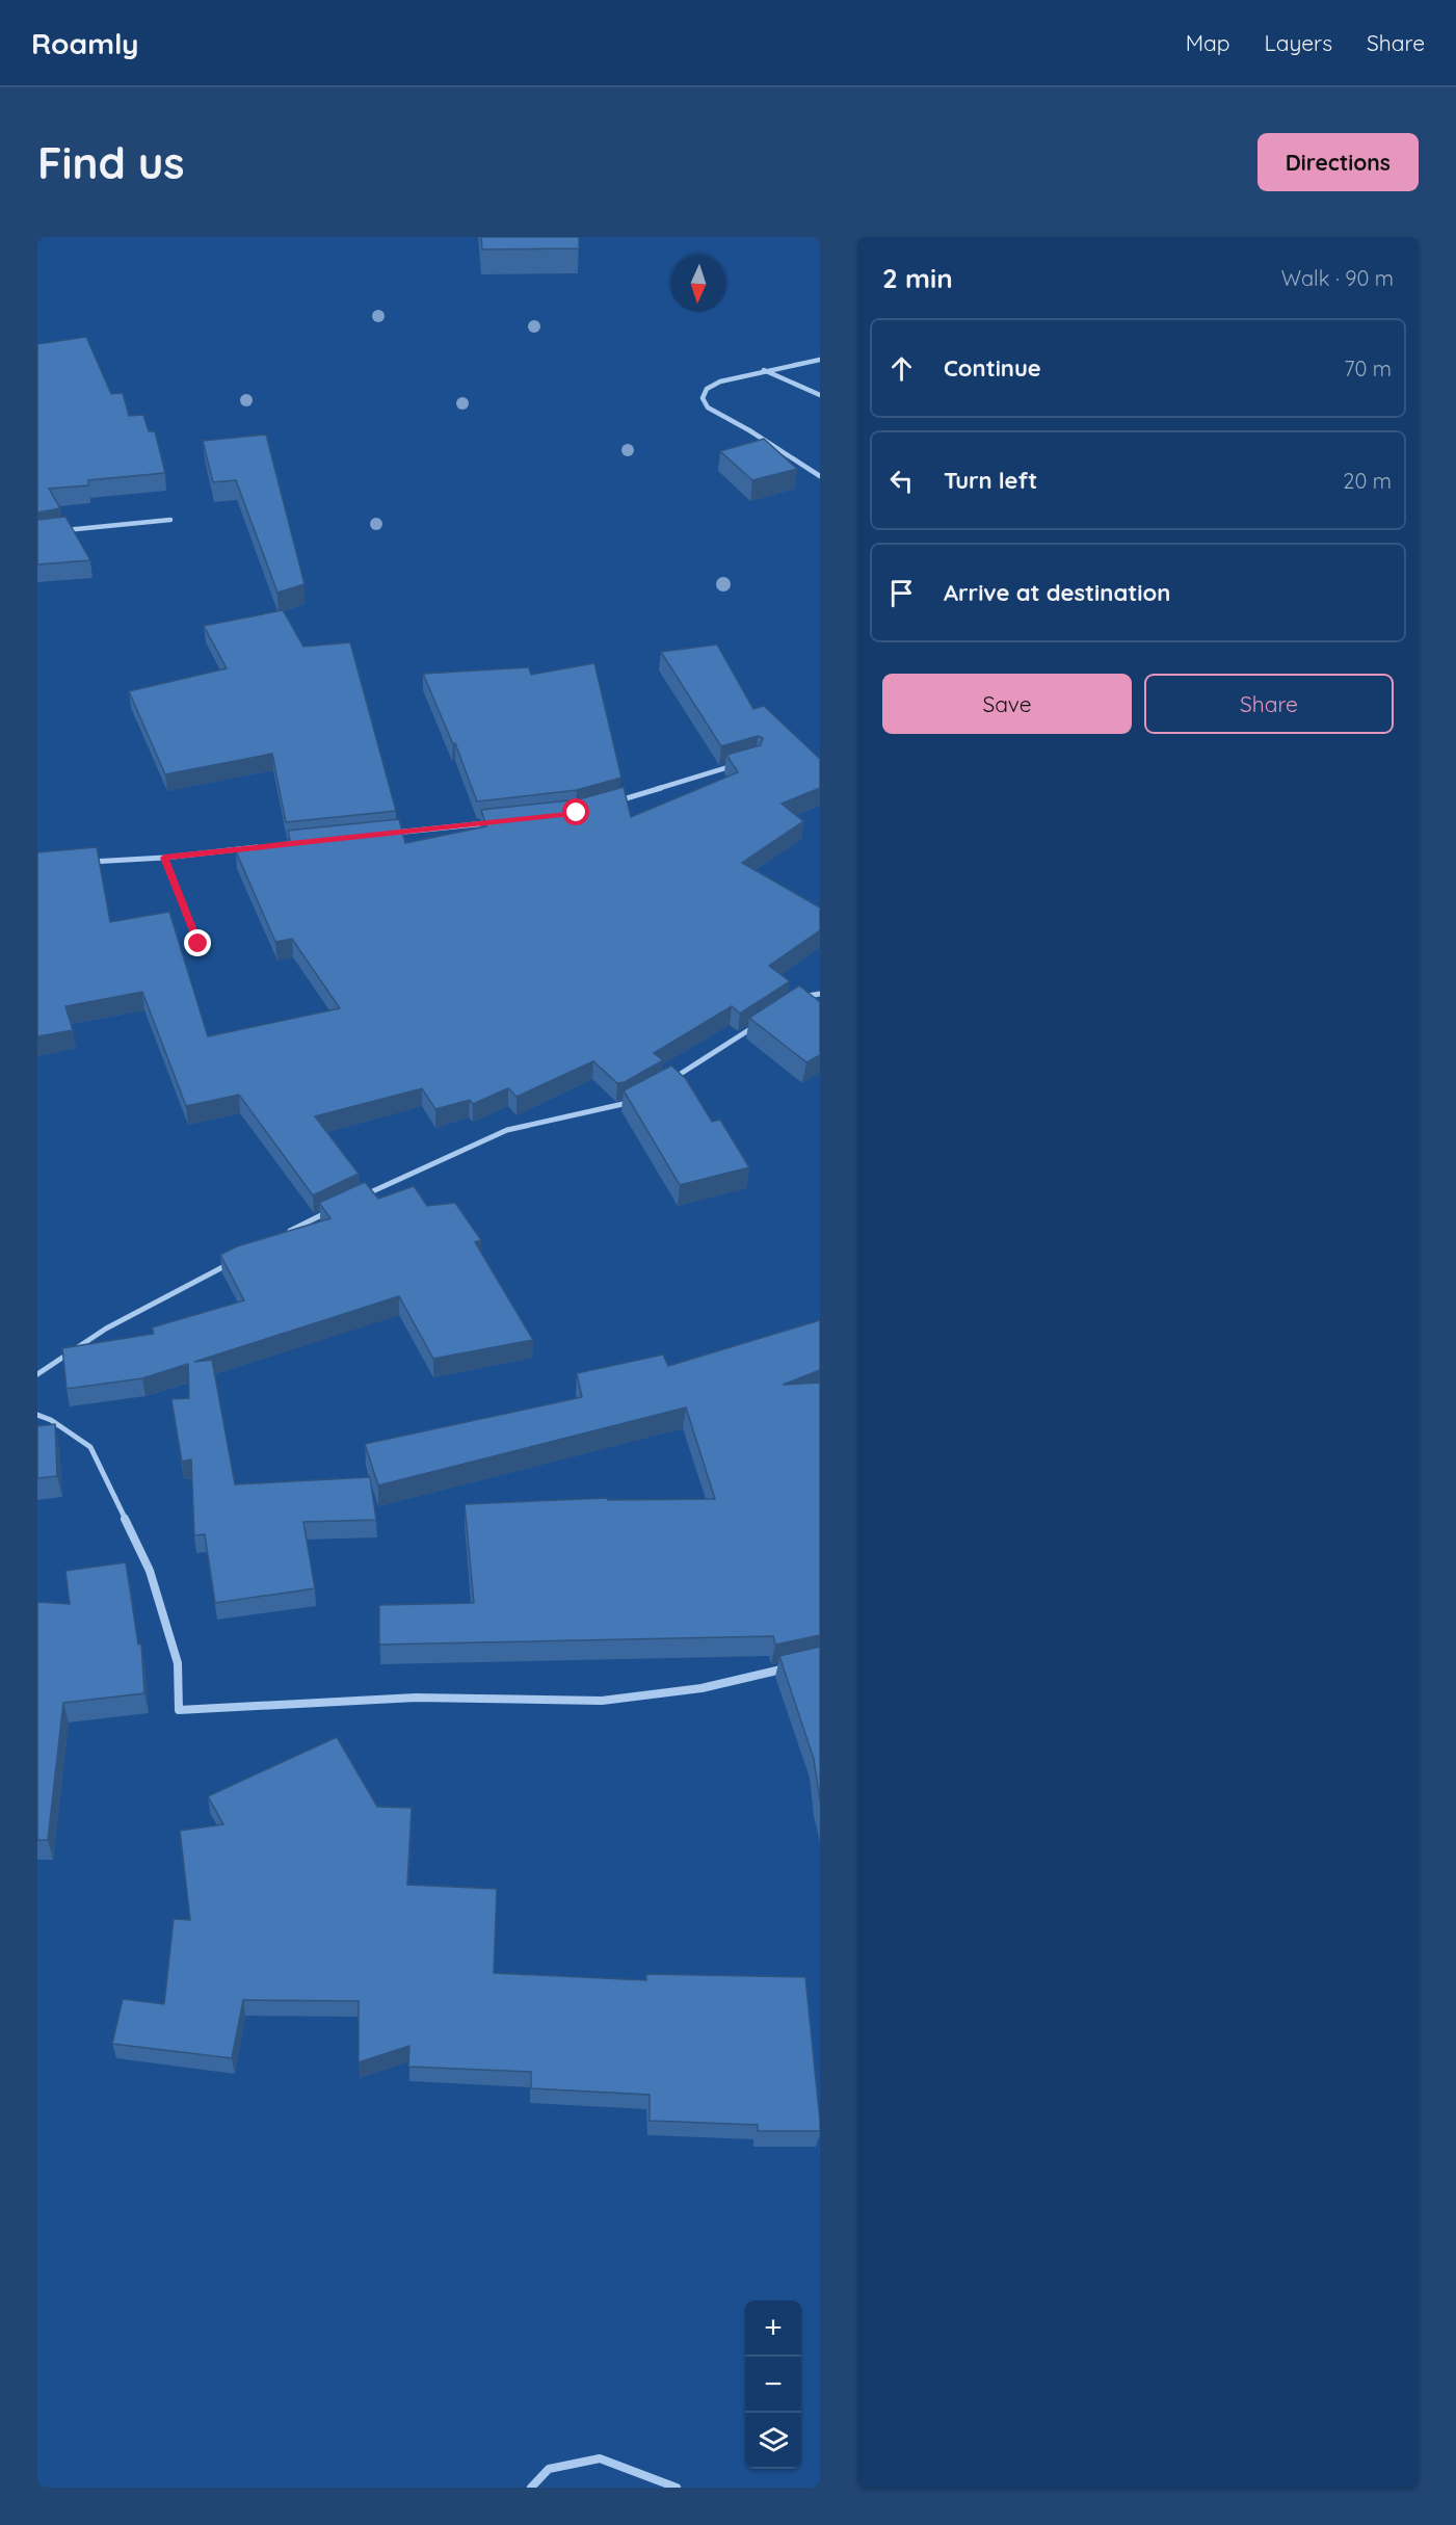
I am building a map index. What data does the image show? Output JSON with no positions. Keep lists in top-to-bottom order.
{
  "north": "bottom",
  "page": {
    "header": "Roamly",
    "nav": ["Map", "Layers", "Share"],
    "buttons": [
      "Directions",
      ["Save", "Share"]
    ],
    "title": "Find us",
    "heading": ["2 min", "Walk · 90 m"],
    "list": [
      ["Continue", "70 m"],
      ["Turn left", "20 m"],
      "Arrive at destination"
    ],
    "map_buttons": ["+", "−"]
  }
}
